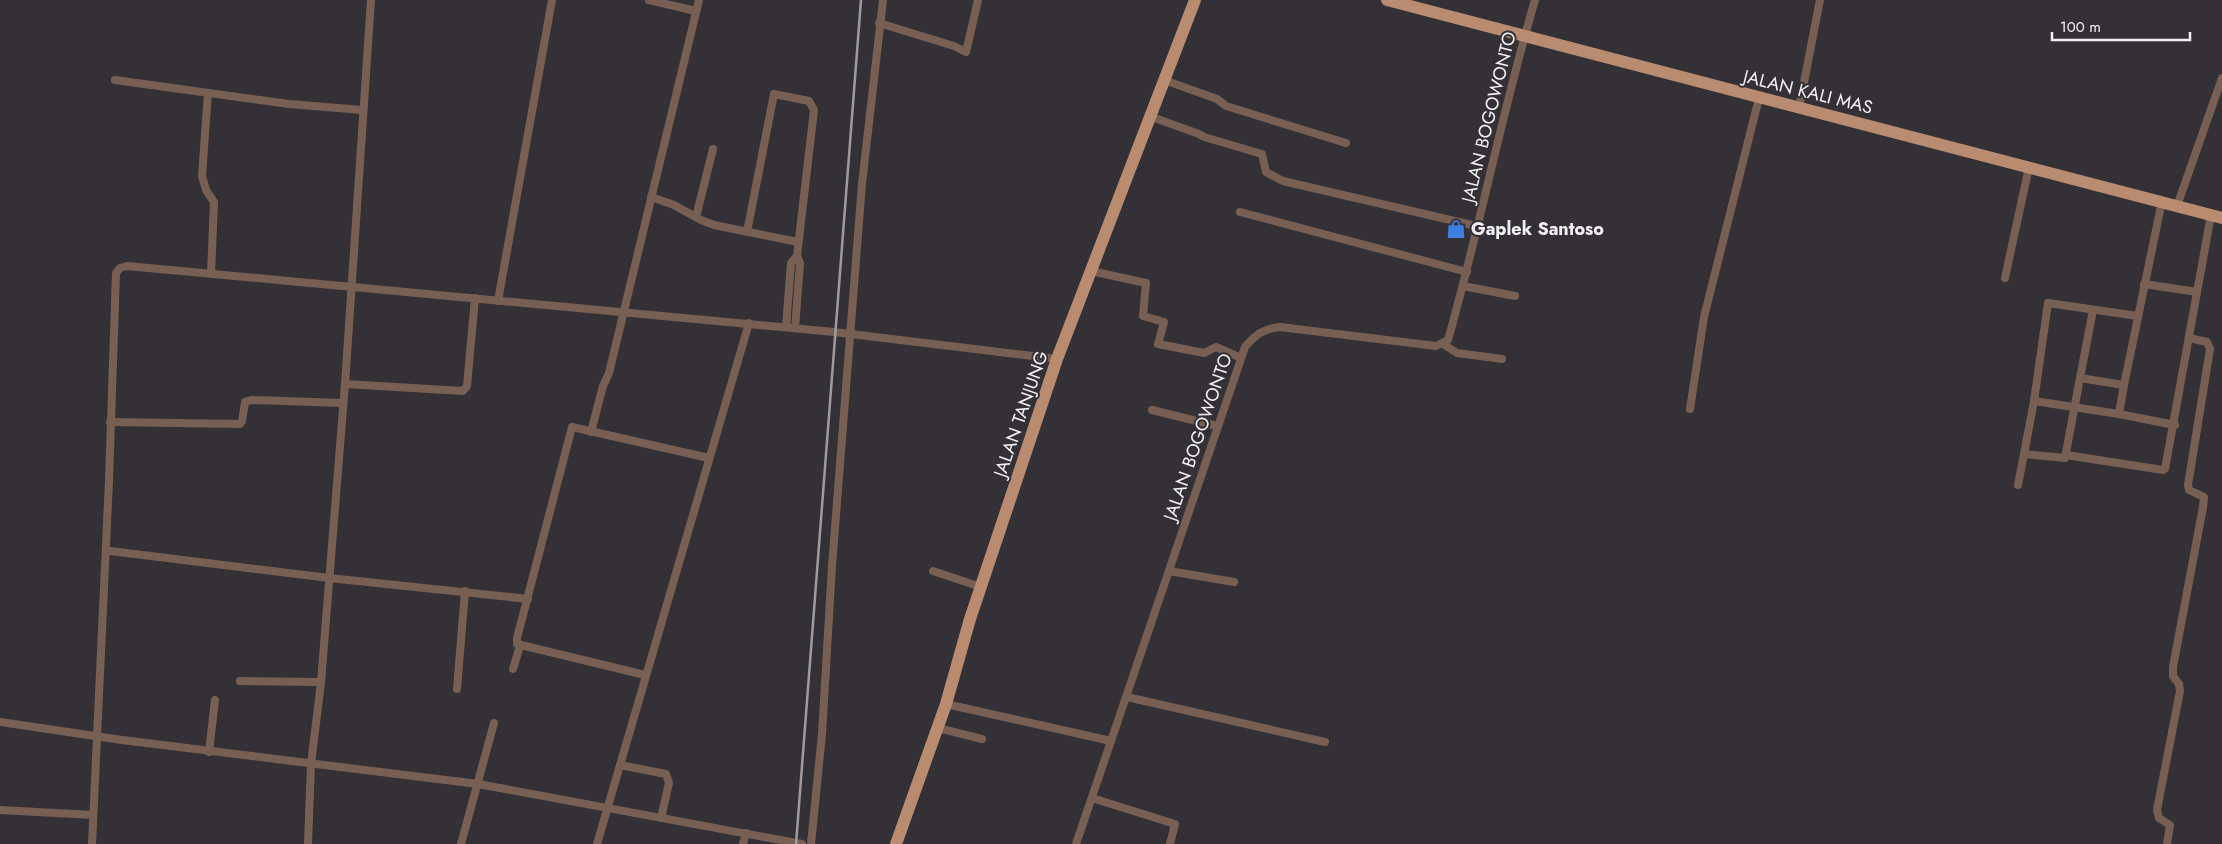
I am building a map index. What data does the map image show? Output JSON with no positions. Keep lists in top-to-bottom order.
{
  "streets": {
    "main road": ["JALAN KALI MAS", "JALAN TANJUNG"],
    "street": ["JALAN BOGOWONTO"]
  },
  "crossings": [
    ["JALAN KALI MAS", "JALAN BOGOWONTO"]
  ],
  "places": {
    "shop": ["Gaplek Santoso"]
  },
  "scale_bar": "100 m"
}
